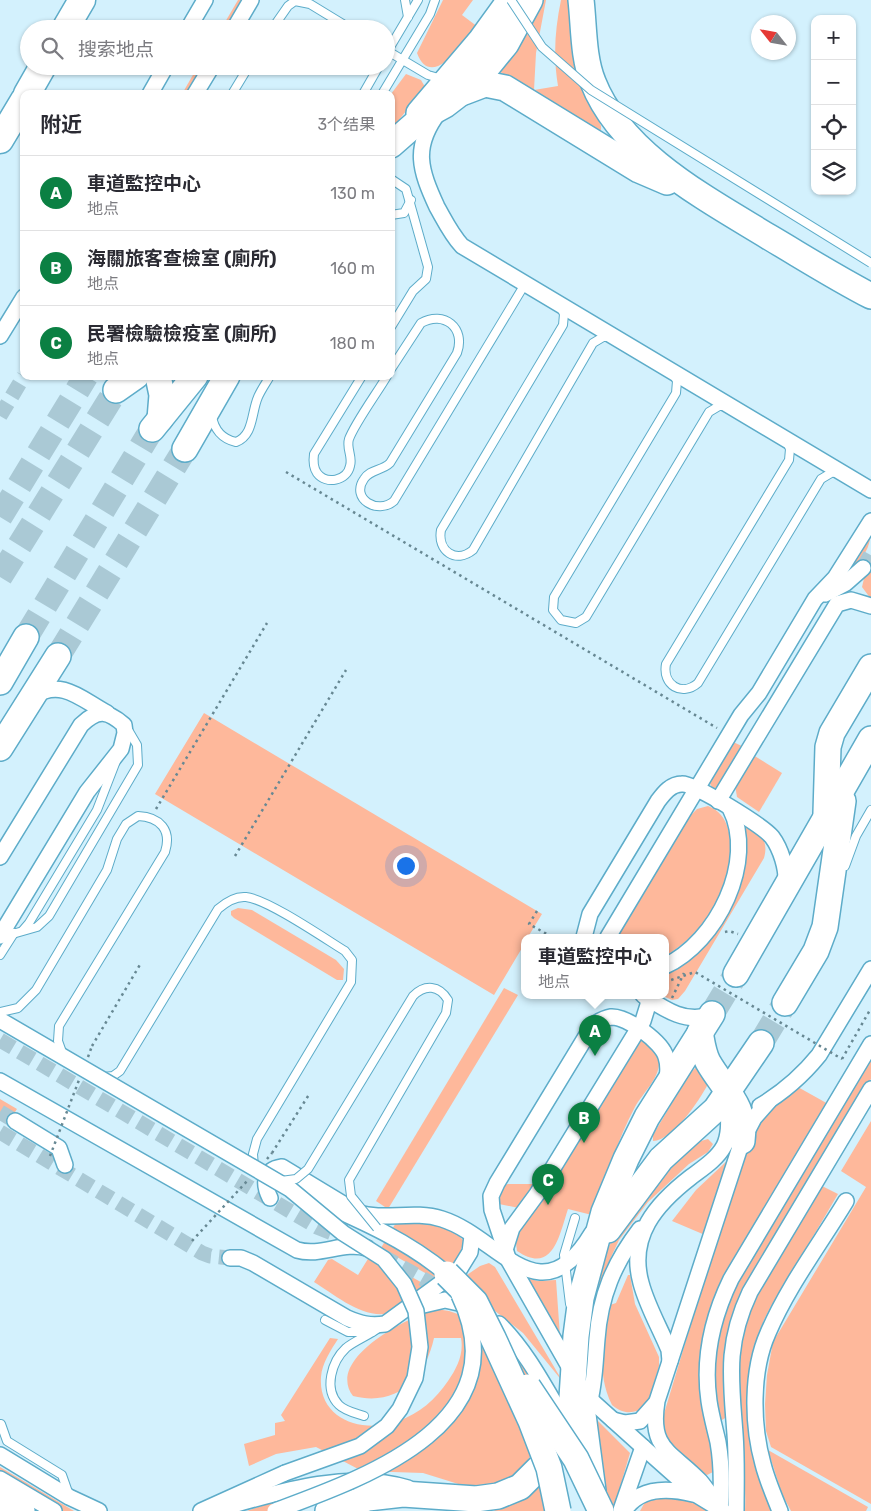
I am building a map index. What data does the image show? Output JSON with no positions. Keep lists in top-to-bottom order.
{
  "north": "top left",
  "page": {
    "map_buttons": ["+", "−"],
    "search": "搜索地点",
    "heading": ["附近", "3个结果"],
    "list": [
      {
        "mark": "A",
        "name": "車道監控中心",
        "note": "地点",
        "value": "130 m"
      },
      {
        "mark": "B",
        "name": "海關旅客查檢室 (廁所)",
        "note": "地点",
        "value": "160 m"
      },
      {
        "mark": "C",
        "name": "民署檢驗檢疫室 (廁所)",
        "note": "地点",
        "value": "180 m"
      }
    ],
    "popup": ["車道監控中心", "地点"],
    "pins": ["A", "B", "C"]
  }
}
